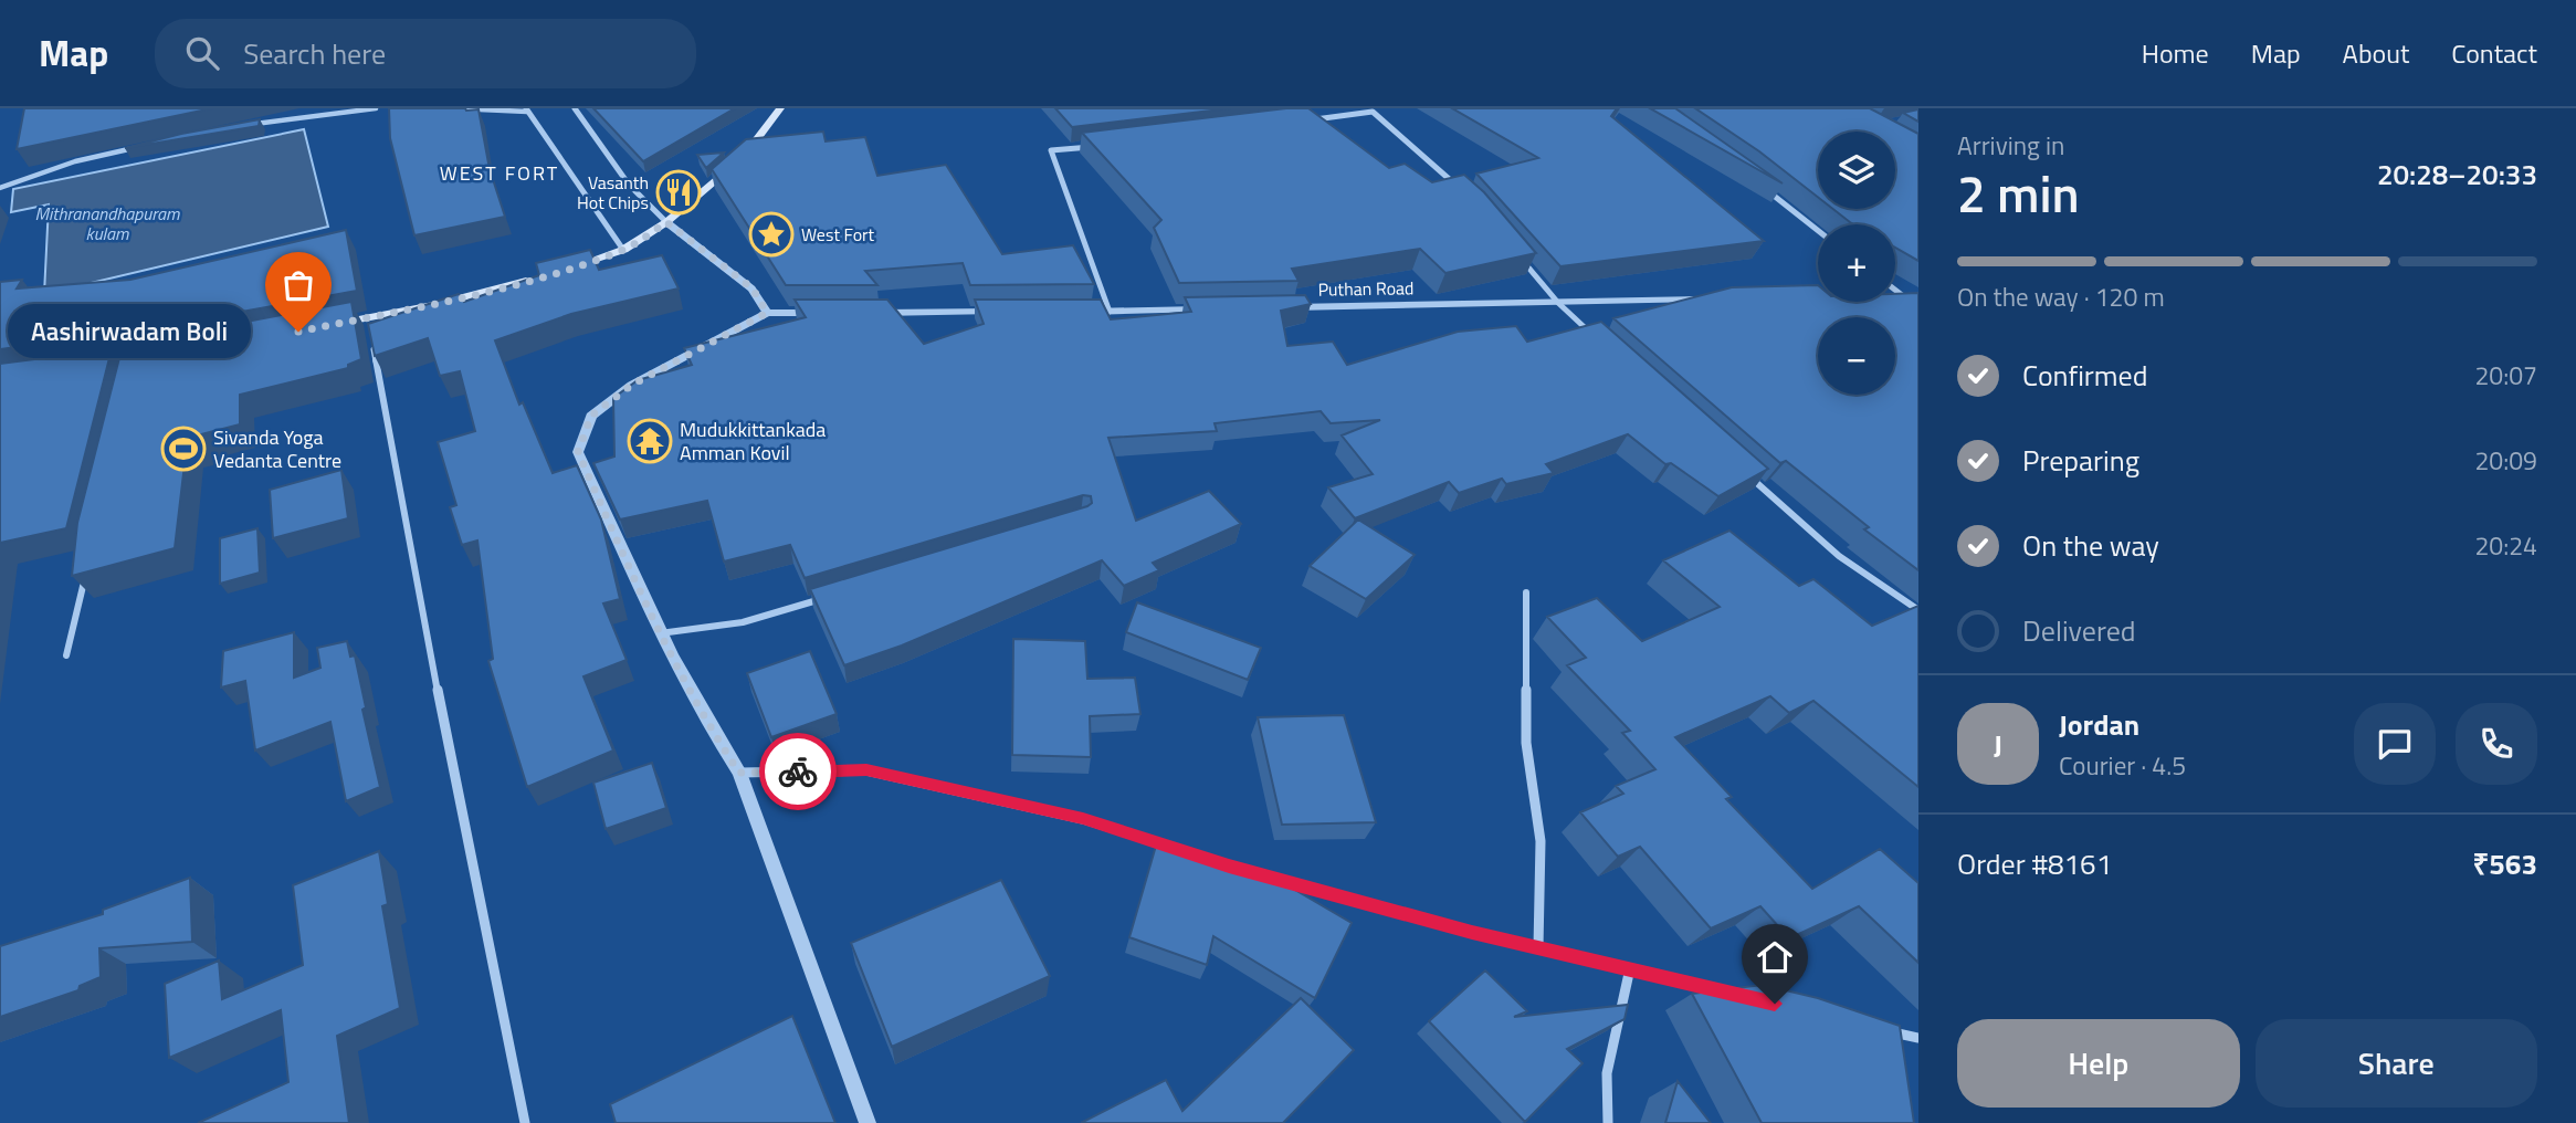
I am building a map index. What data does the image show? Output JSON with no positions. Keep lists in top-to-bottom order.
{
  "streets": {
    "street": ["Puthan Road"]
  },
  "districts": ["WEST FORT"],
  "water": ["Mithranandhapuram kulam"],
  "places": {
    "restaurant": ["Vasanth Hot Chips"],
    "place": ["West Fort"],
    "other": ["Aashirwadam Boli"],
    "temple": ["Mudukkittankada Amman Kovil"],
    "sports": ["Sivanda Yoga Vedanta Centre"]
  },
  "page": {
    "header": "Map",
    "search": "Search here",
    "nav": [
      "Home",
      "Map",
      "About",
      "Contact"
    ],
    "heading": ["2 min", "Arriving in", "20:28–20:33"],
    "panel": [
      "Jordan",
      "Courier · 4.5",
      "Order #8161",
      "₹563"
    ],
    "map_buttons": ["+", "−"],
    "bar": "On the way · 120 m",
    "bubble": "Aashirwadam Boli",
    "list": [
      ["Confirmed", "20:07"],
      ["Preparing", "20:09"],
      ["On the way", "20:24"],
      "Delivered"
    ],
    "round": "J",
    "buttons": ["Help", "Share"]
  }
}
